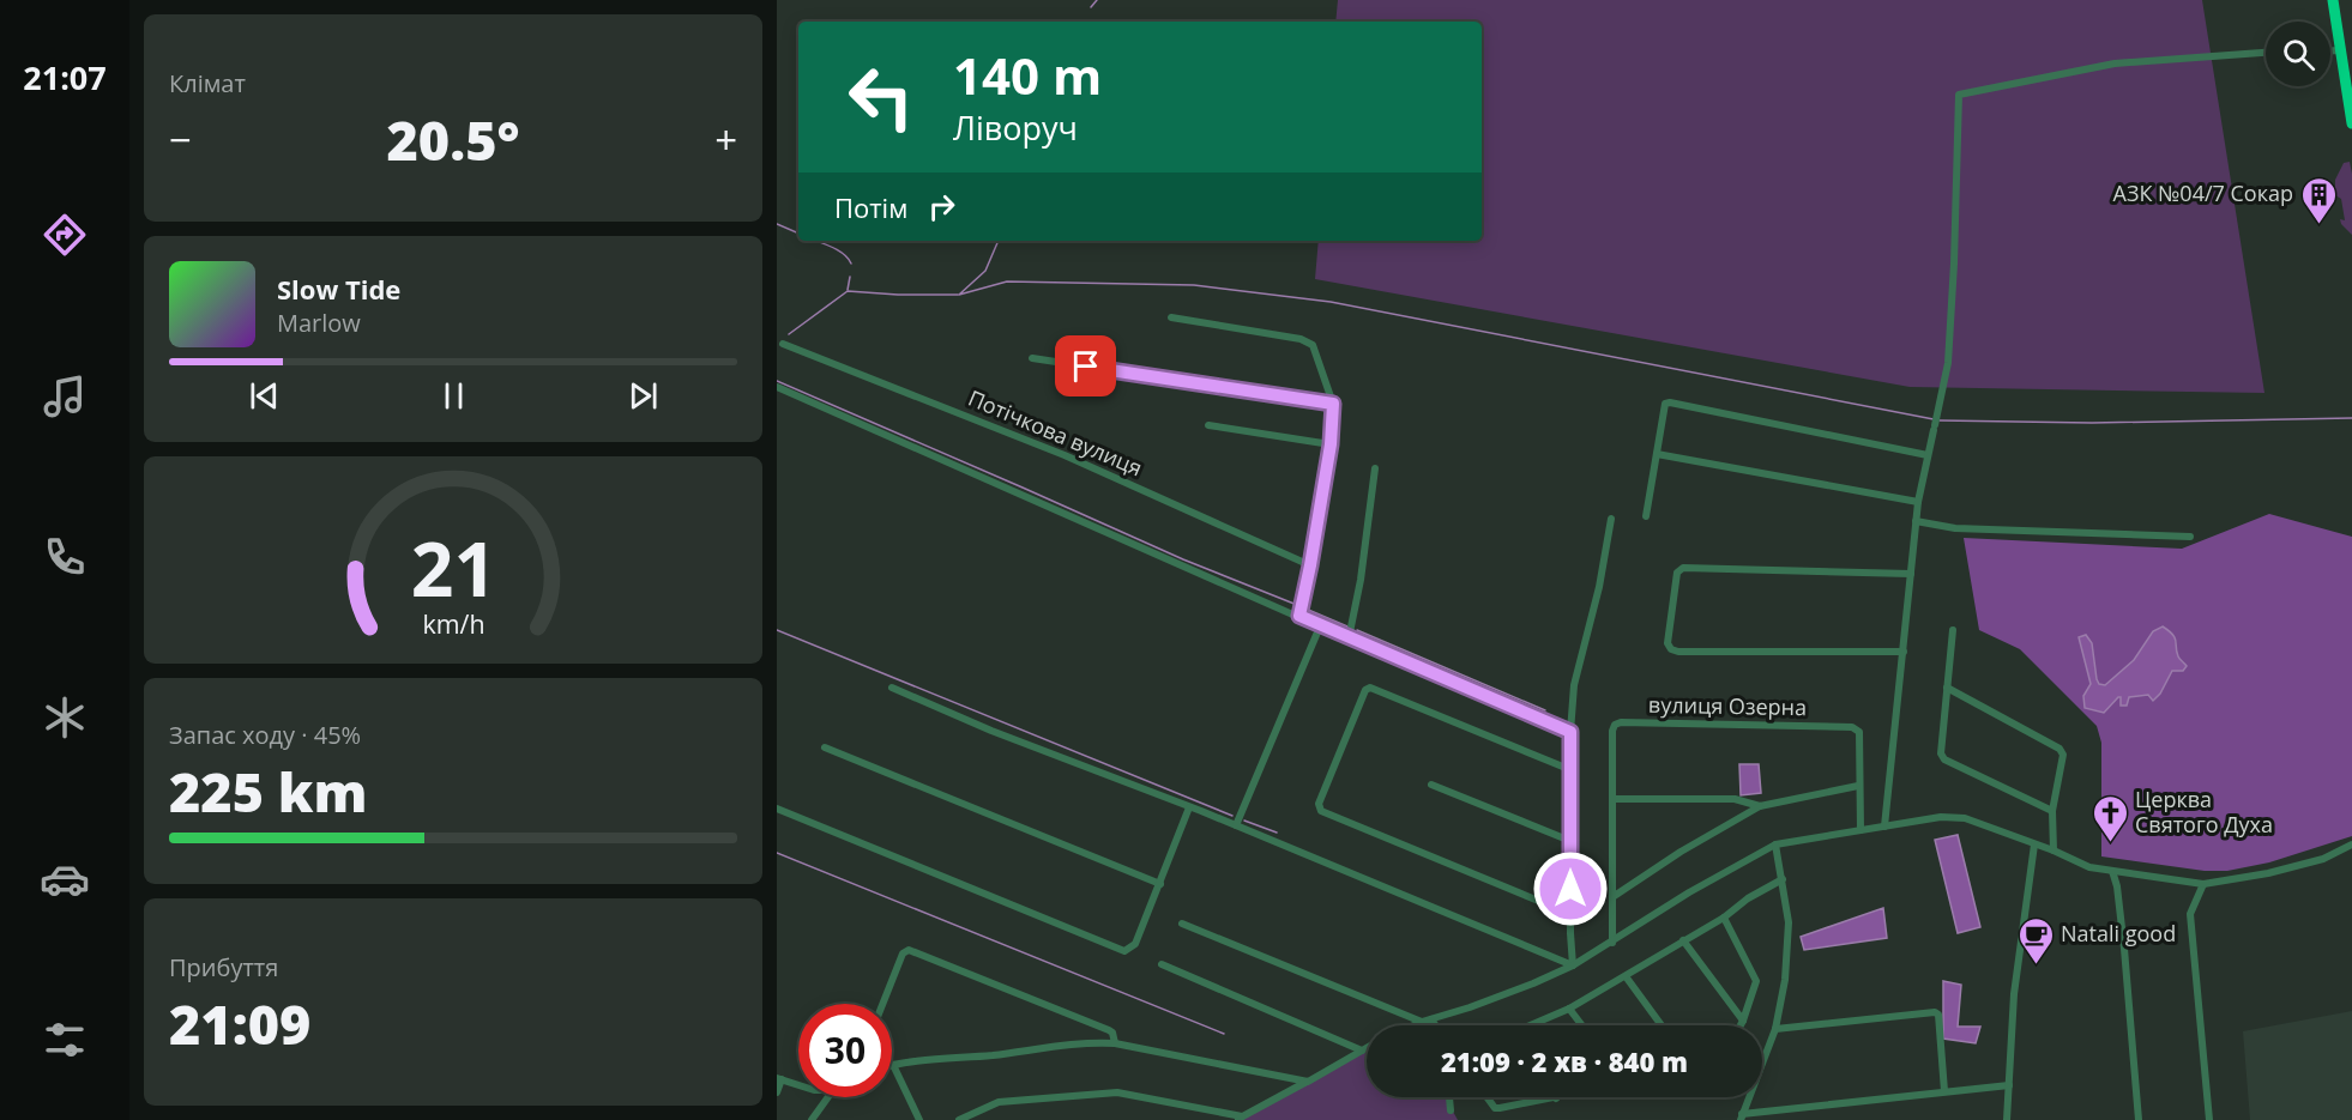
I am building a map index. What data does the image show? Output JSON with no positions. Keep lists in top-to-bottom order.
{
  "streets": {
    "street": ["Потічкова вулиця", "вулиця Озерна"]
  },
  "places": {
    "building": ["АЗК №04/7 Сокар"],
    "church": ["Церква Святого Духа"],
    "cafe": ["Natali good"]
  },
  "page": {
    "tabs": "21:07",
    "tile": [
      "Клімат",
      ["Запас ходу · 45%", "225 km"],
      ["Прибуття", "21:09"]
    ],
    "turn": ["140 m", "Ліворуч"],
    "heat": ["−", "20.5°", "+"],
    "then": "Потім",
    "song": ["Slow Tide", "Marlow"],
    "limit": "30",
    "trip": "21:09 · 2 хв · 840 m",
    "gauge": ["21", "km/h"]
  }
}
